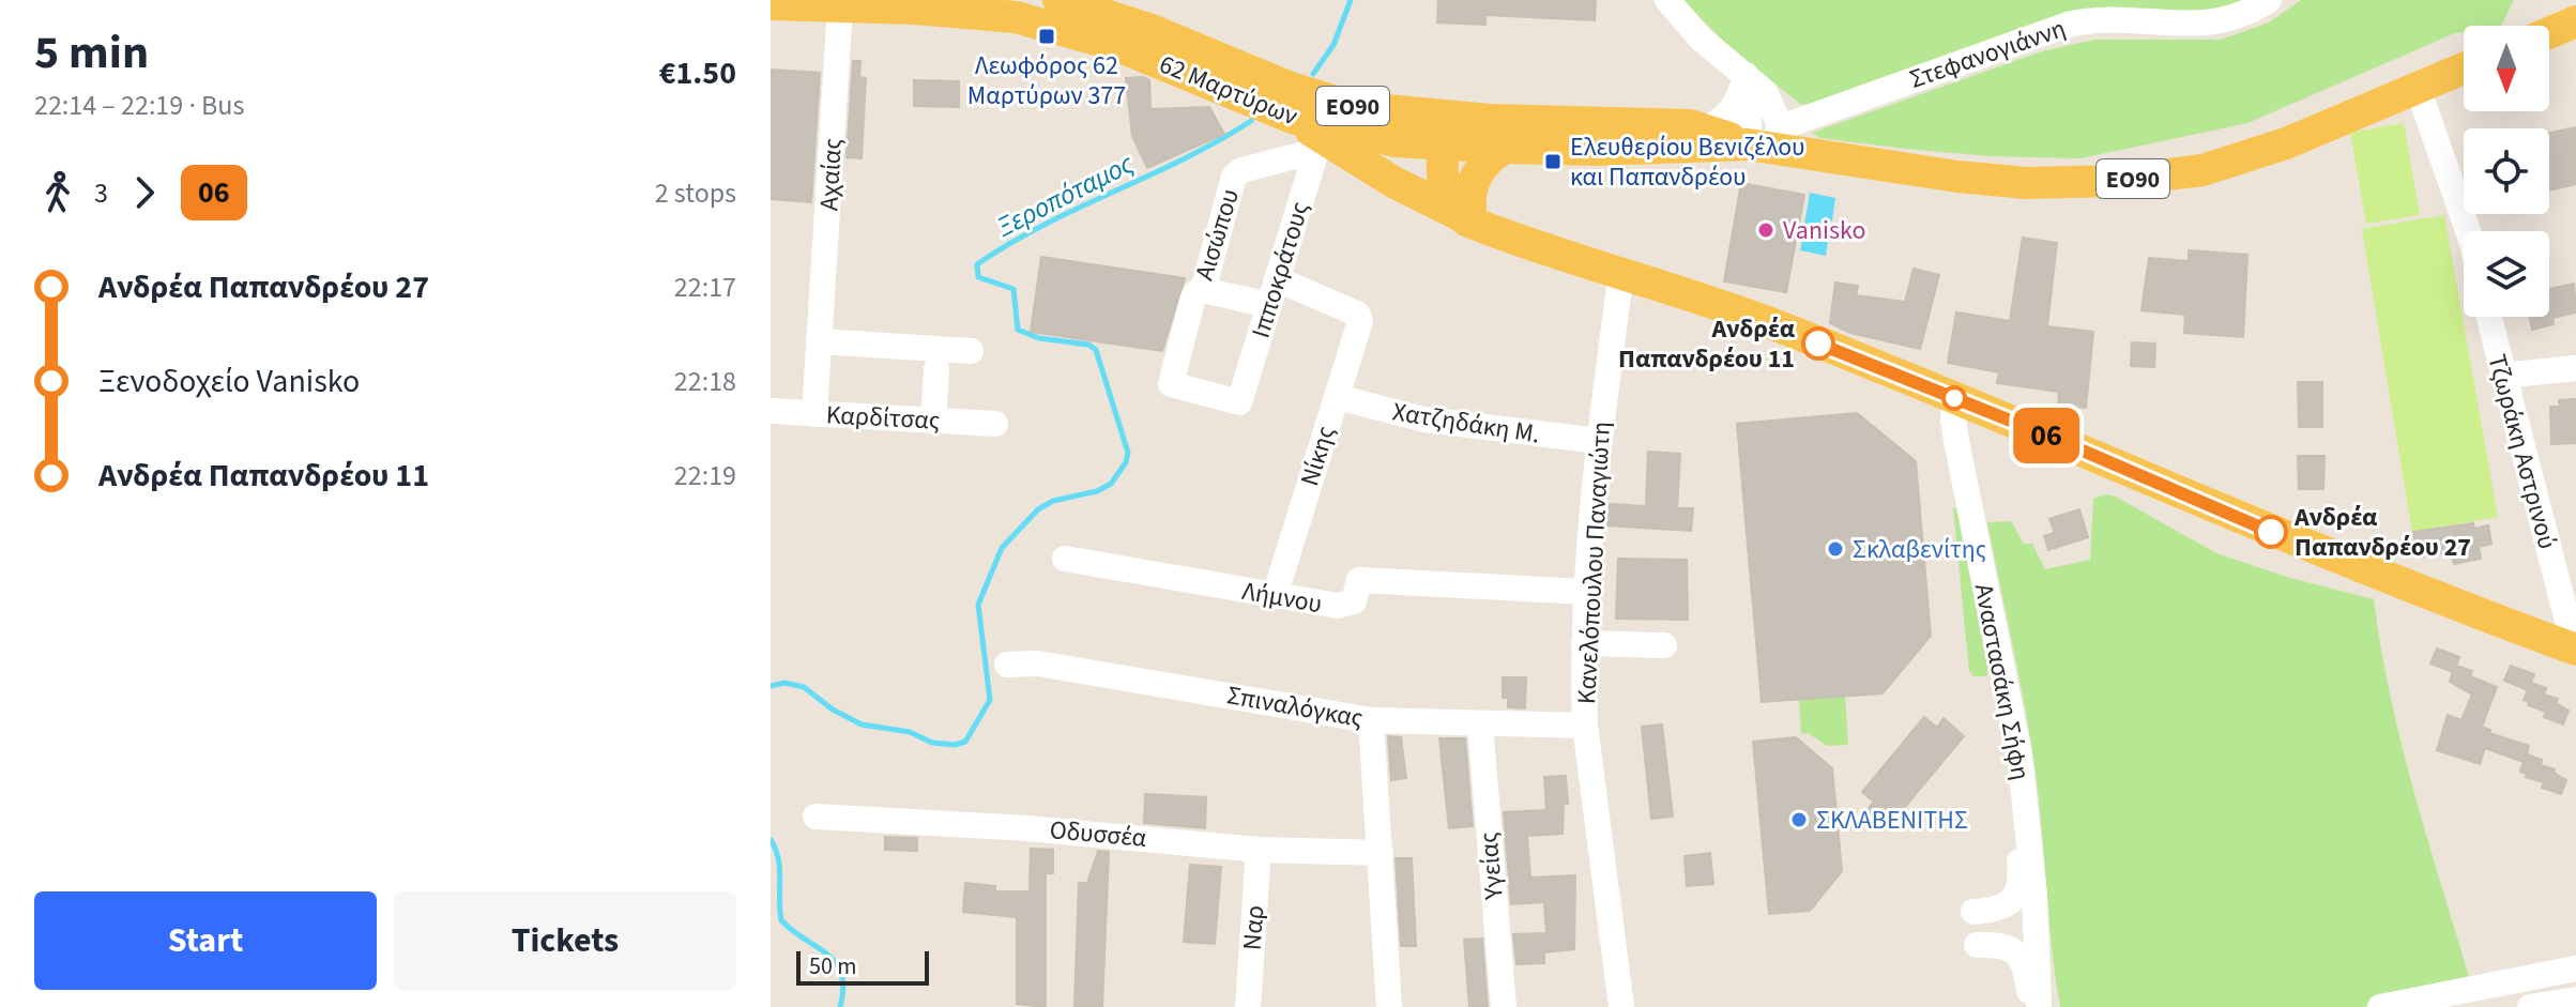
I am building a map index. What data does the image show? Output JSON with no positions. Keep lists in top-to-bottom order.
{
  "streets": {
    "main road": ["62 Μαρτύρων", "ΕΟ90"],
    "street": [
      "Στεφανογιάννη",
      "Αχαίας",
      "Αισώπου",
      "Ιπποκράτους",
      "Καρδίτσας",
      "Χατζηδάκη Μ.",
      "Τζωράκη Αστρινού",
      "Νίκης",
      "Κανελόπουλου Παναγιώτη",
      "Λήμνου",
      "Αναστασάκη Σήφη",
      "Σπιναλόγκας",
      "Οδυσσέα",
      "Υγείας",
      "Ναρ"
    ]
  },
  "crossings": [
    ["Στεφανογιάννη", "62 Μαρτύρων"],
    ["Στεφανογιάννη", "ΕΟ90"],
    ["62 Μαρτύρων", "ΕΟ90"],
    ["62 Μαρτύρων", "Αχαίας"],
    ["Αχαίας", "Καρδίτσας"],
    ["Αισώπου", "Ιπποκράτους"],
    ["Ιπποκράτους", "Νίκης"],
    ["Χατζηδάκη Μ.", "Νίκης"],
    ["Χατζηδάκη Μ.", "Κανελόπουλου Παναγιώτη"],
    ["Νίκης", "Λήμνου"],
    ["Κανελόπουλου Παναγιώτη", "Λήμνου"],
    ["Κανελόπουλου Παναγιώτη", "Σπιναλόγκας"],
    ["Σπιναλόγκας", "Υγείας"],
    ["Οδυσσέα", "Ναρ"]
  ],
  "water": ["Ξεροπόταμος"],
  "places": {
    "transit": ["Λεωφόρος 62 Μαρτύρων 377", "Ελευθερίου Βενιζέλου και Παπανδρέου"],
    "other": [
      "Vanisko",
      "Ανδρέα Παπανδρέου 11",
      "Ανδρέα Παπανδρέου 27",
      "Σκλαβενίτης",
      "ΣΚΛΑΒΕΝΙΤΗΣ"
    ]
  },
  "lines": ["bus line 06"],
  "scale_bar": "50 m",
  "north": "bottom",
  "page": {
    "heading": ["5 min", "22:14 – 22:19 · Bus", "€1.50"],
    "on_map": "06",
    "legs": ["3", "06", "2 stops"],
    "list": [
      {
        "name": "Ανδρέα Παπανδρέου 27",
        "value": "22:17"
      },
      {
        "name": "Ξενοδοχείο Vanisko",
        "value": "22:18"
      },
      {
        "name": "Ανδρέα Παπανδρέου 11",
        "value": "22:19"
      }
    ],
    "buttons": ["Start", "Tickets"],
    "scale": "50 m"
  }
}
